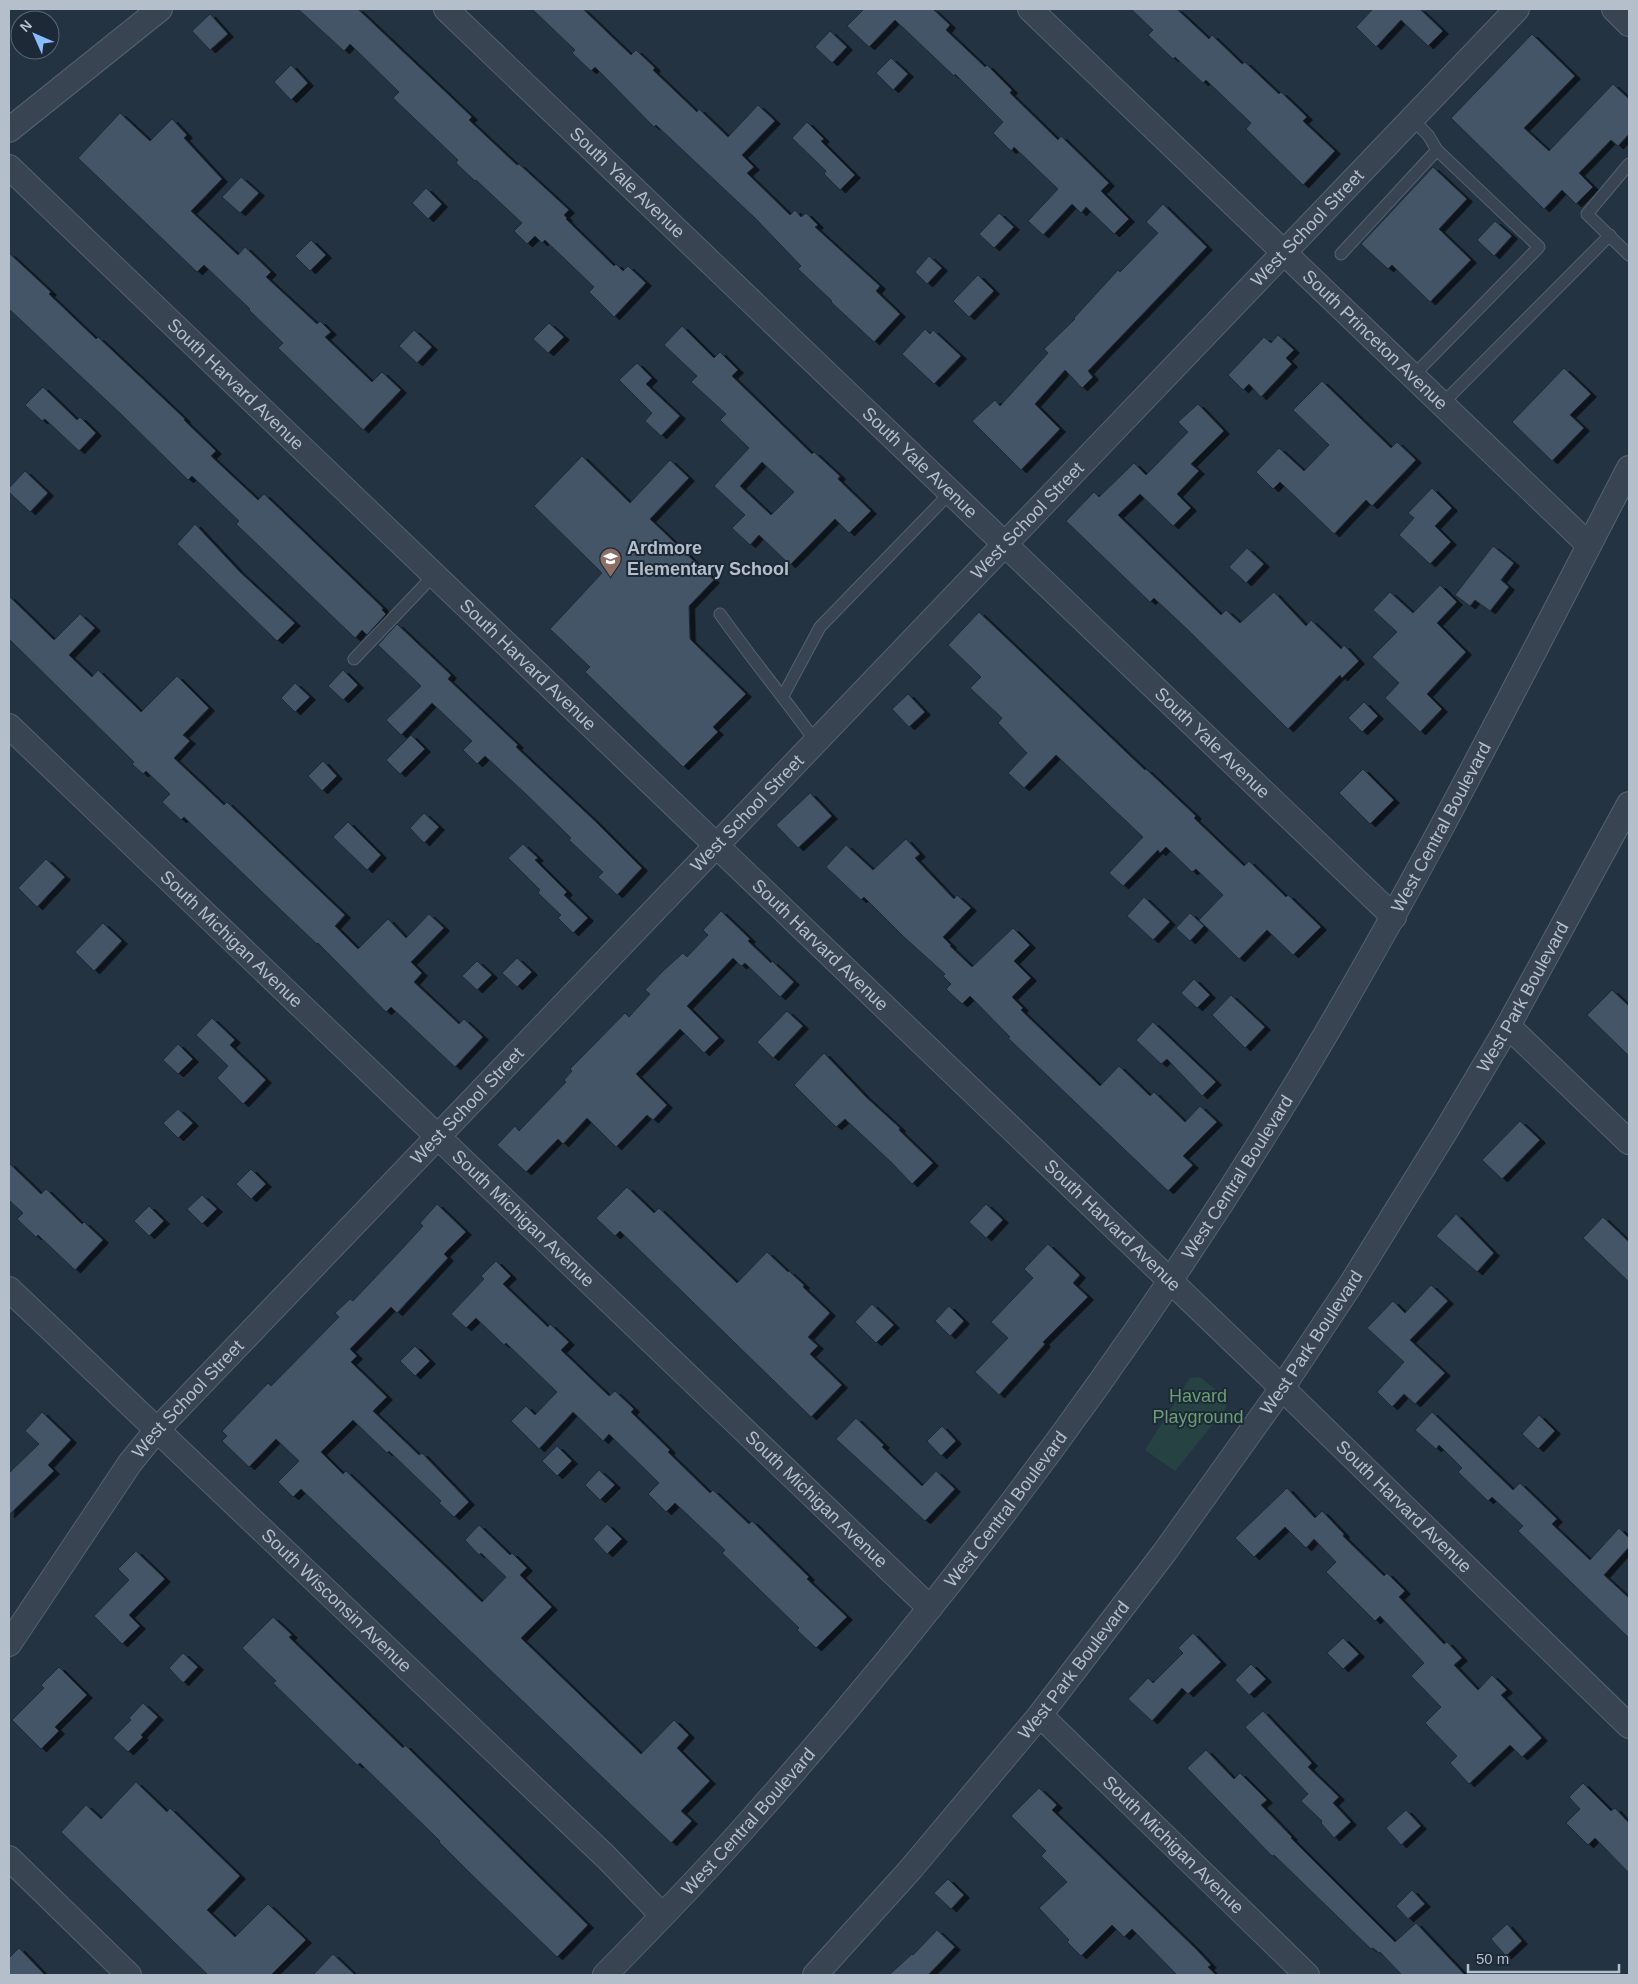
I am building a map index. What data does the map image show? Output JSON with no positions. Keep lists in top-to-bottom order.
{
  "streets": {
    "street": [
      "South Yale Avenue",
      "West School Street",
      "South Princeton Avenue",
      "South Harvard Avenue",
      "West Central Boulevard",
      "South Michigan Avenue",
      "West Park Boulevard",
      "South Wisconsin Avenue"
    ]
  },
  "crossings": [
    ["South Yale Avenue", "West School Street"],
    ["South Yale Avenue", "West Central Boulevard"],
    ["West School Street", "South Princeton Avenue"],
    ["West School Street", "South Harvard Avenue"],
    ["West School Street", "South Michigan Avenue"],
    ["West School Street", "South Wisconsin Avenue"],
    ["South Princeton Avenue", "West Central Boulevard"],
    ["South Harvard Avenue", "West Central Boulevard"],
    ["South Harvard Avenue", "West Park Boulevard"],
    ["West Central Boulevard", "South Michigan Avenue"],
    ["West Central Boulevard", "South Wisconsin Avenue"],
    ["South Michigan Avenue", "West Park Boulevard"]
  ],
  "parks": ["Havard Playground"],
  "places": {
    "school or university": ["Ardmore Elementary School"]
  },
  "scale_bar": "50 m",
  "north": "top left"
}
